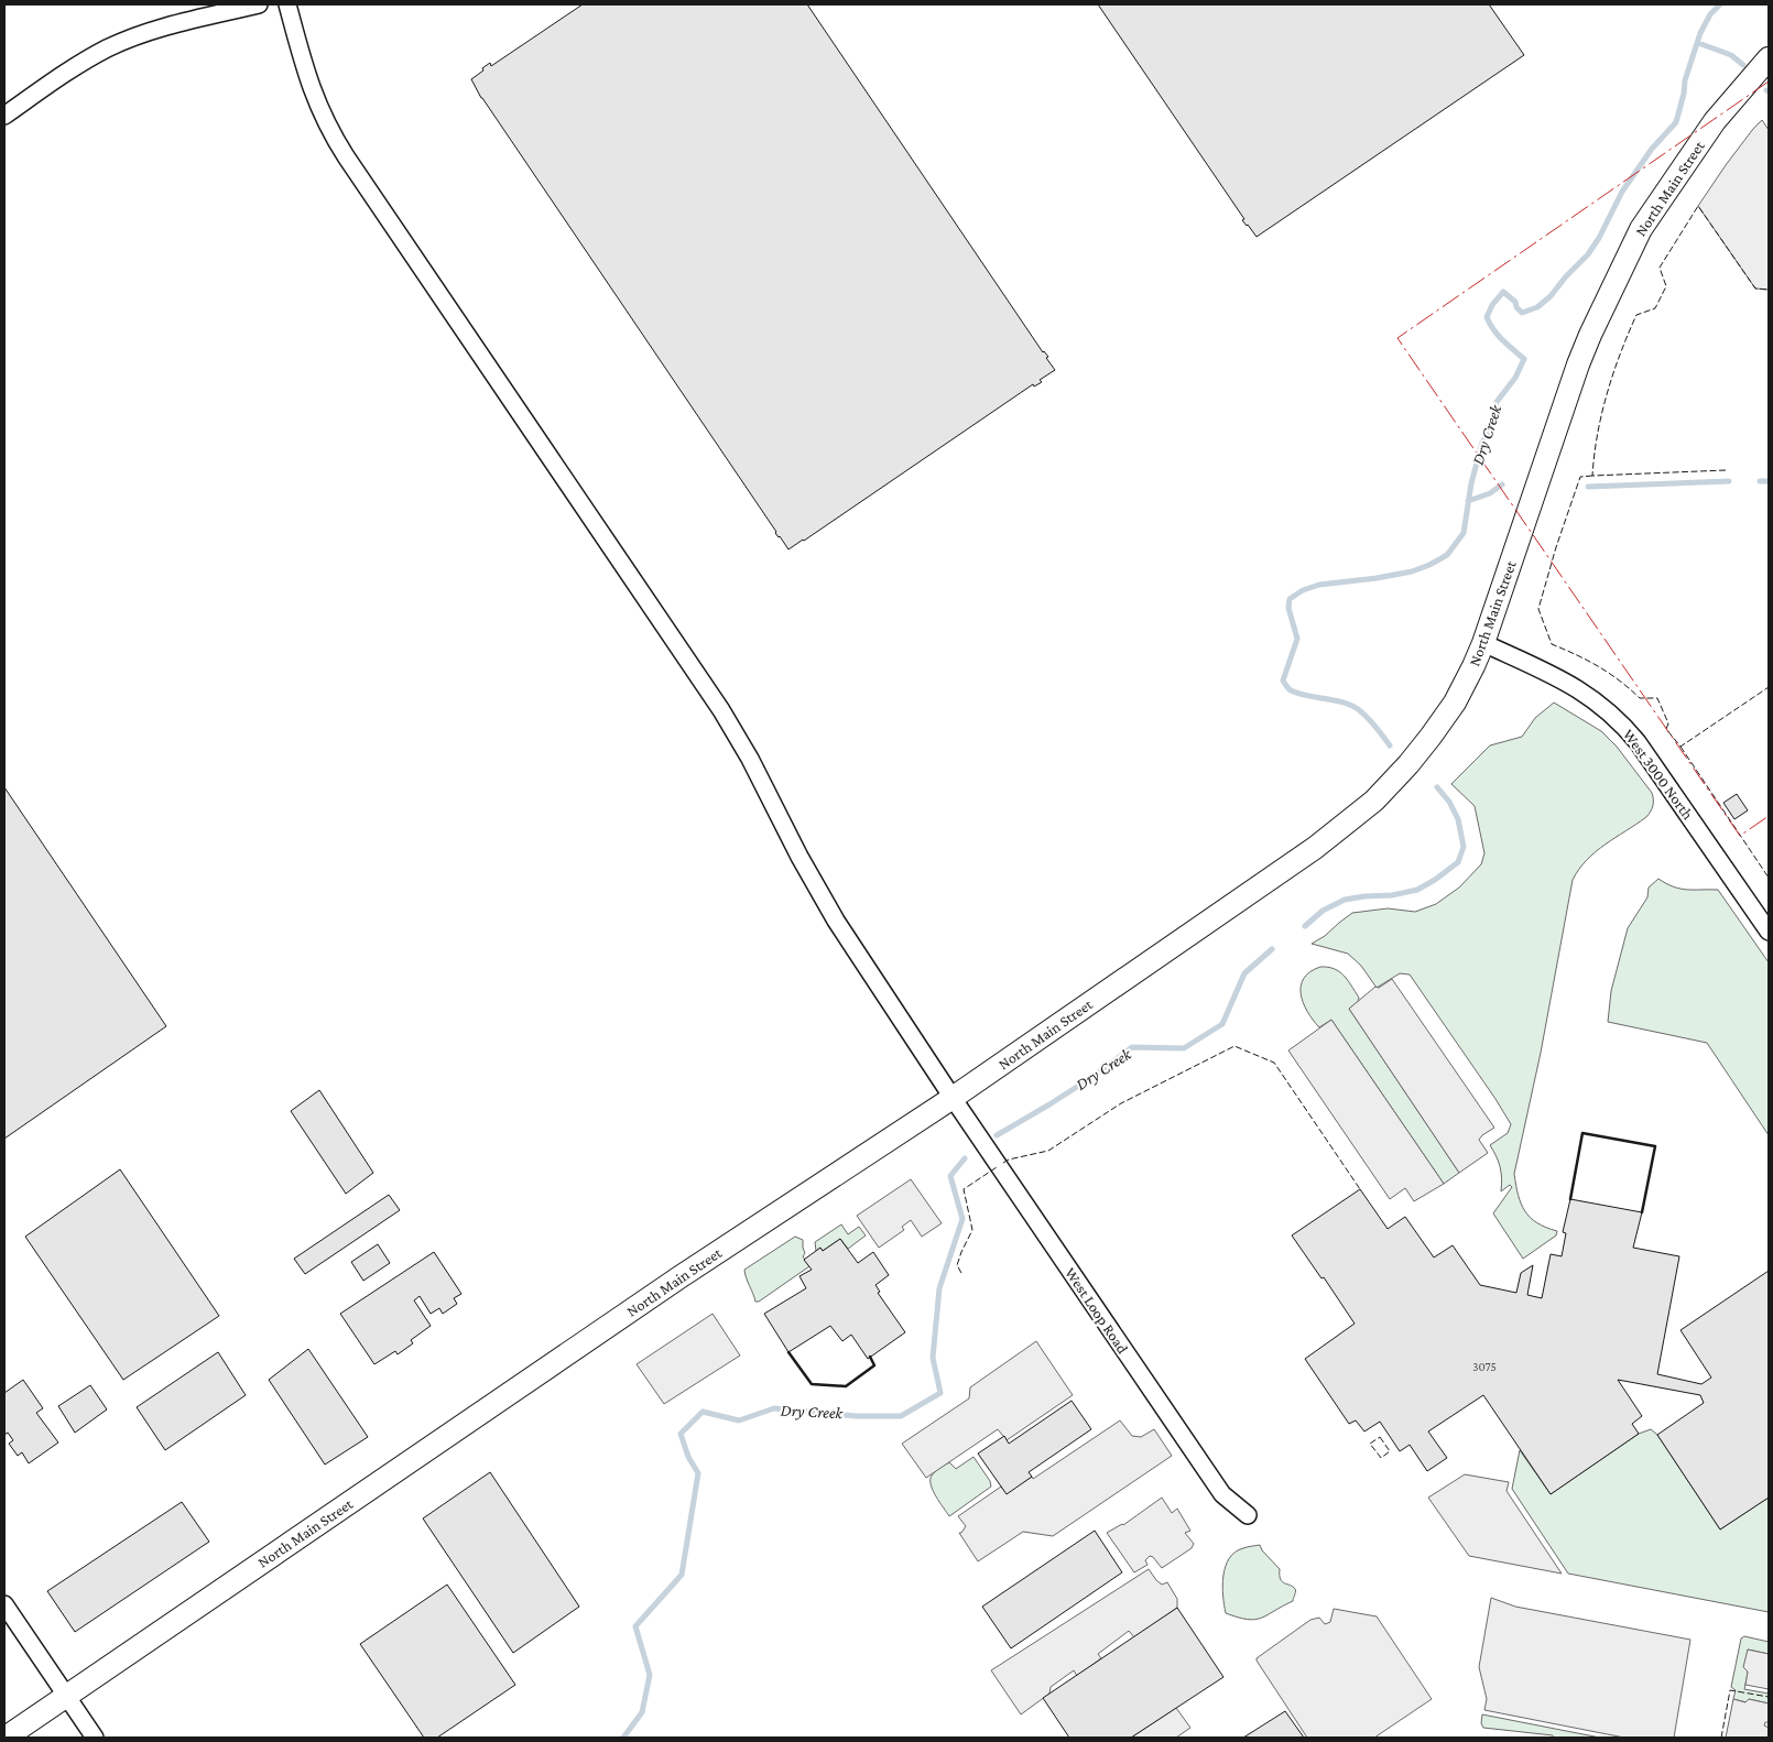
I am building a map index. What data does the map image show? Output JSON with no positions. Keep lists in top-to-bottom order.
{
  "streets": {
    "street": ["North Main Street", "West 3000 North", "West Loop Road"]
  },
  "crossings": [
    ["North Main Street", "West 3000 North"],
    ["North Main Street", "West Loop Road"]
  ],
  "water": ["Dry Creek"],
  "house_numbers": ["3075"]
}
